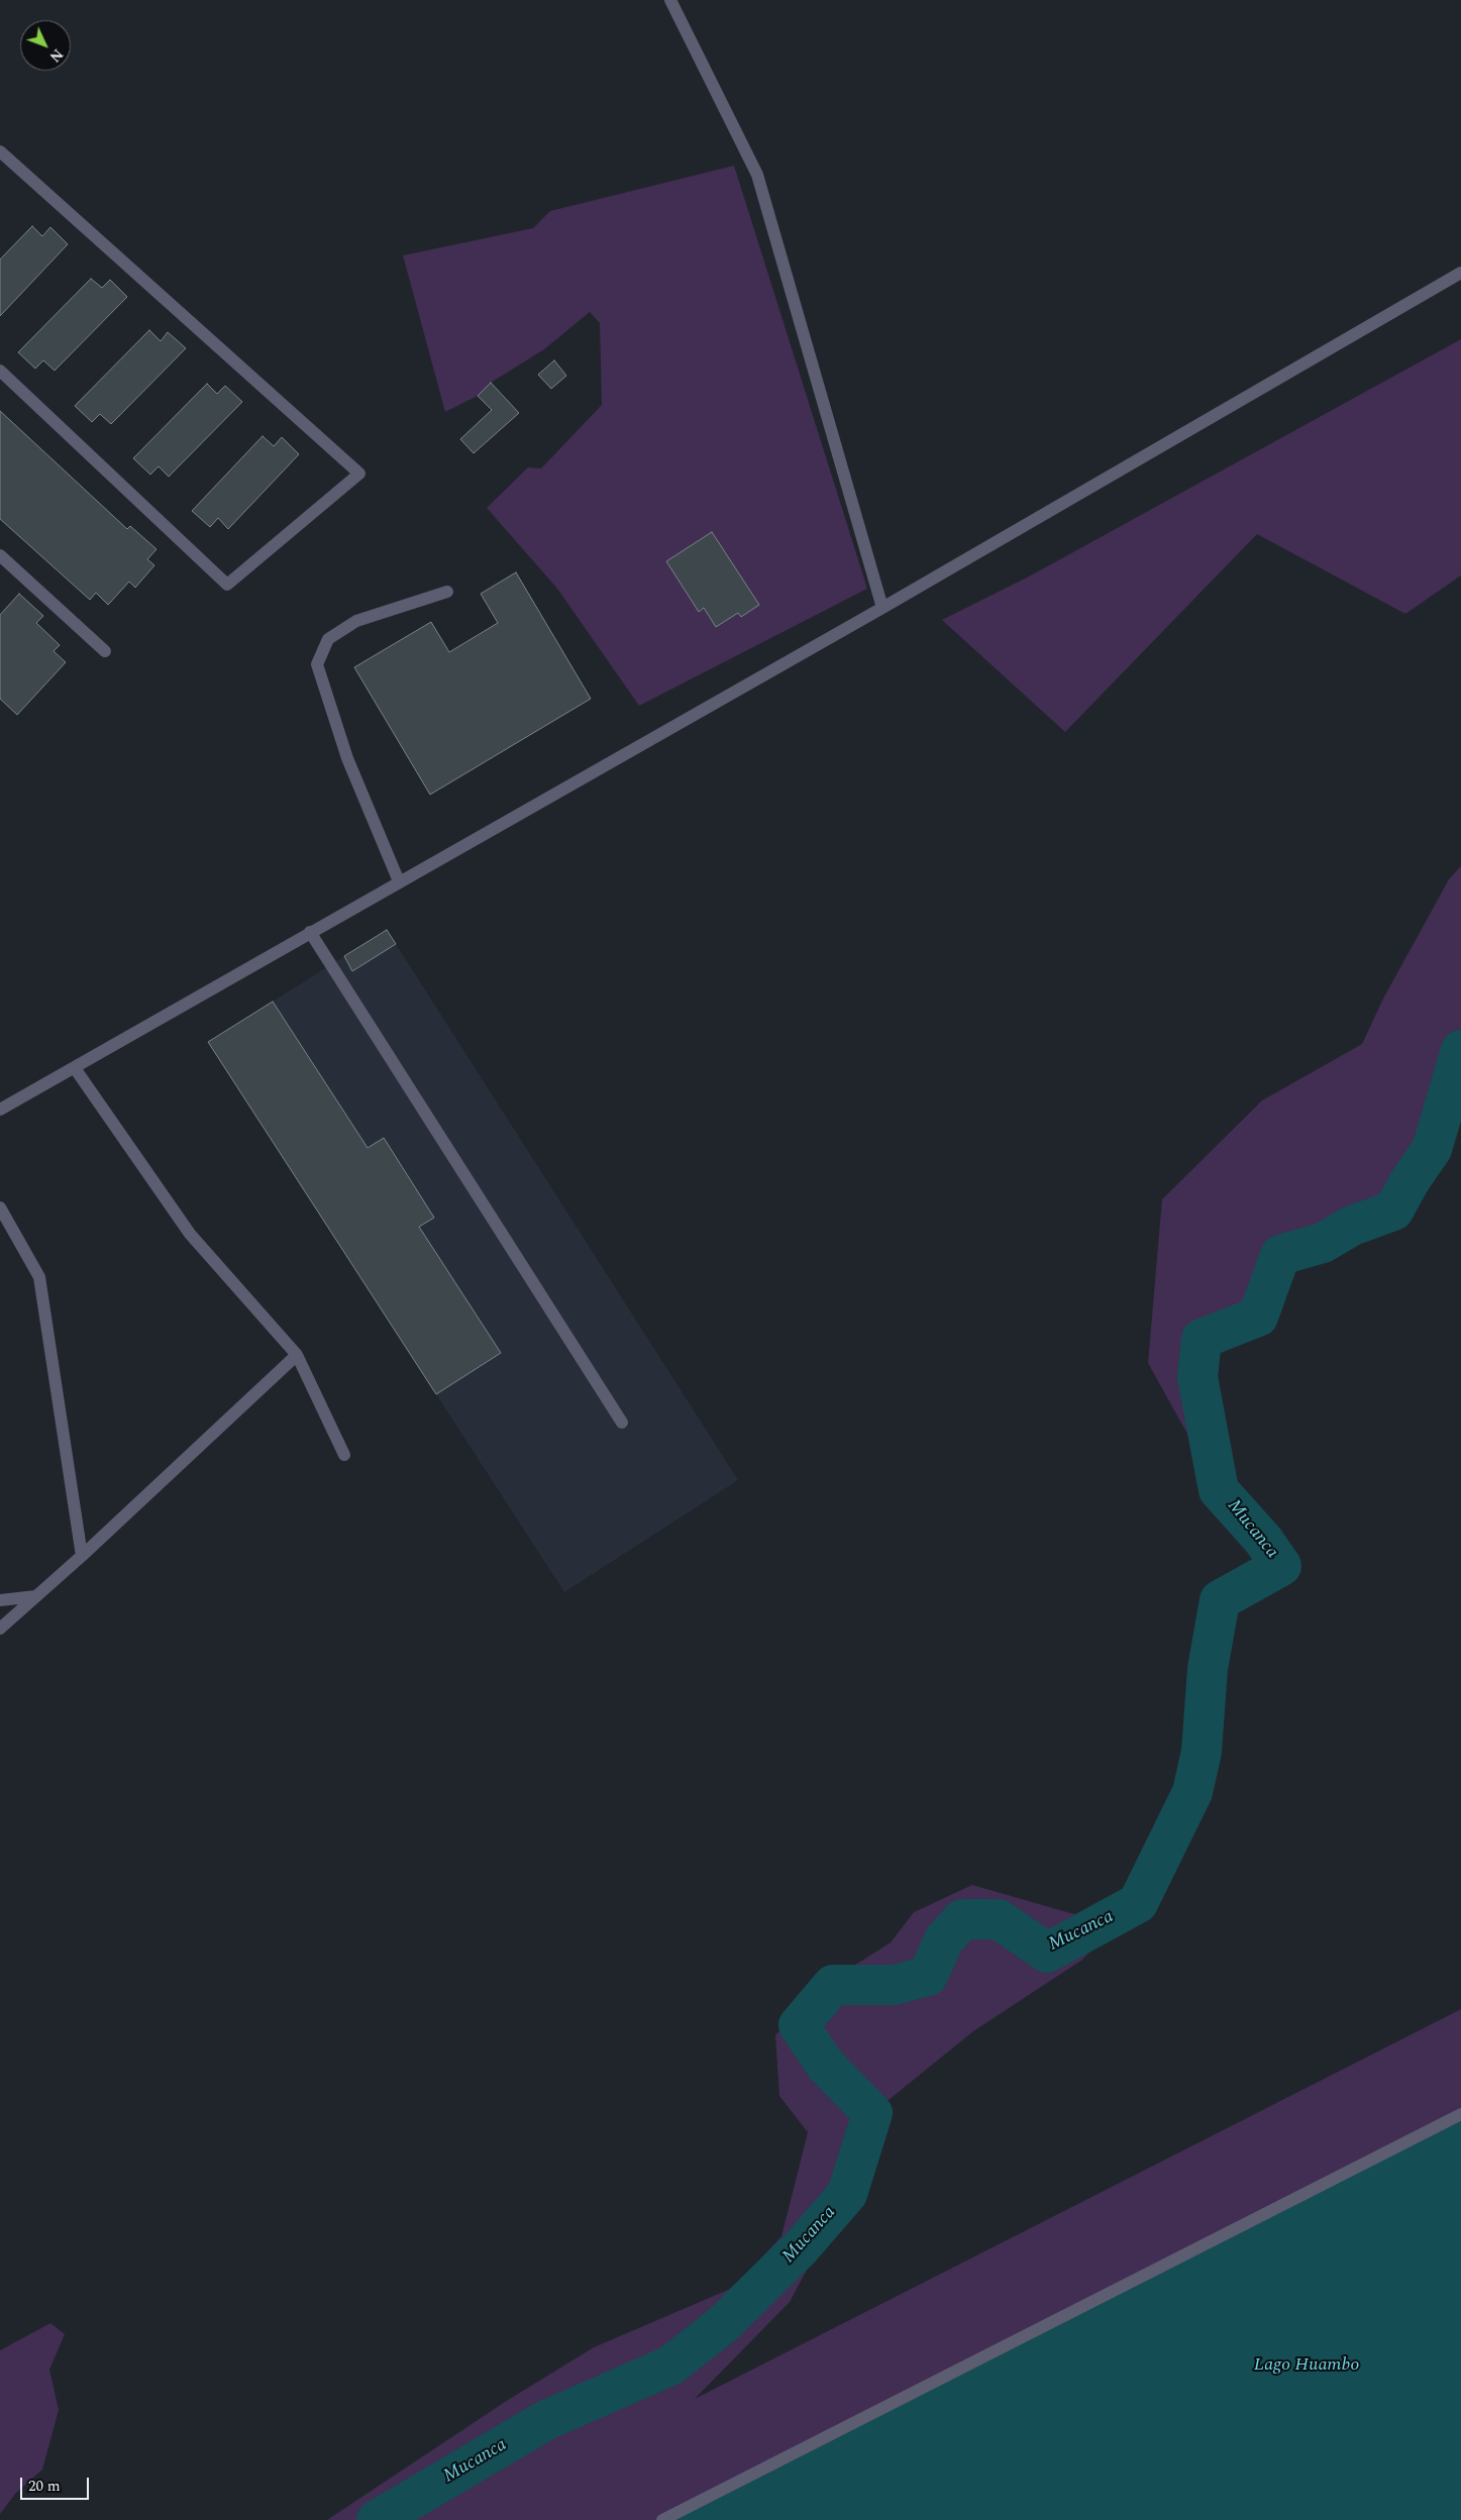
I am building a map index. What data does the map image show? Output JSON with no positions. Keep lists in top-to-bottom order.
{
  "water": ["Mucanca", "Lago Huambo"],
  "scale_bar": "20 m",
  "north": "bottom right"
}
